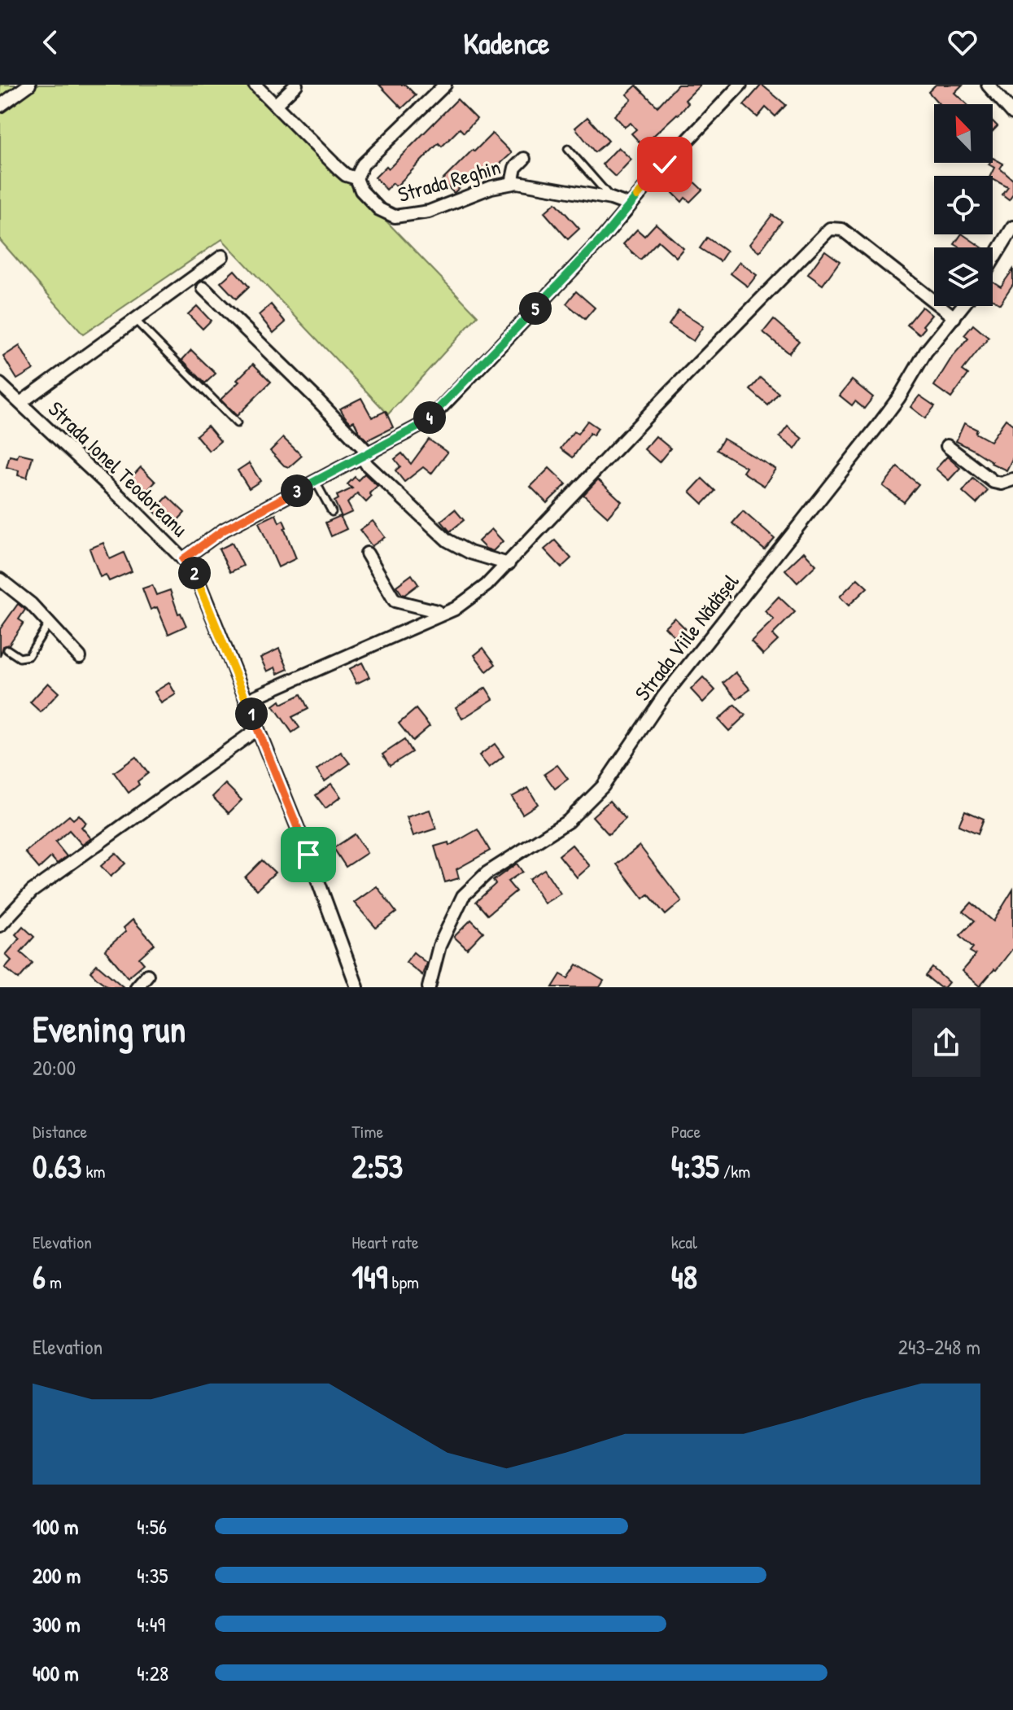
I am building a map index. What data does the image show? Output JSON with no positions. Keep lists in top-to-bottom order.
{
  "streets": {
    "street": ["Strada Reghin", "Strada Ionel Teodoreanu", "Strada Viile Nădășel"]
  },
  "north": "top left",
  "page": {
    "header": "Kadence",
    "pins": [
      "5",
      "4",
      "3",
      "2",
      "1"
    ],
    "heading": ["Evening run", "20:00"],
    "stats": [
      ["Distance", "0.63 km"],
      ["Time", "2:53"],
      ["Pace", "4:35 /km"],
      ["Elevation", "6 m"],
      ["Heart rate", "149 bpm"],
      ["kcal", "48"]
    ],
    "chart": ["Elevation", "243–248 m"],
    "list": [
      {
        "name": "100 m",
        "note": "4:56"
      },
      {
        "name": "200 m",
        "note": "4:35"
      },
      {
        "name": "300 m",
        "note": "4:49"
      },
      {
        "name": "400 m",
        "note": "4:28"
      }
    ]
  }
}
